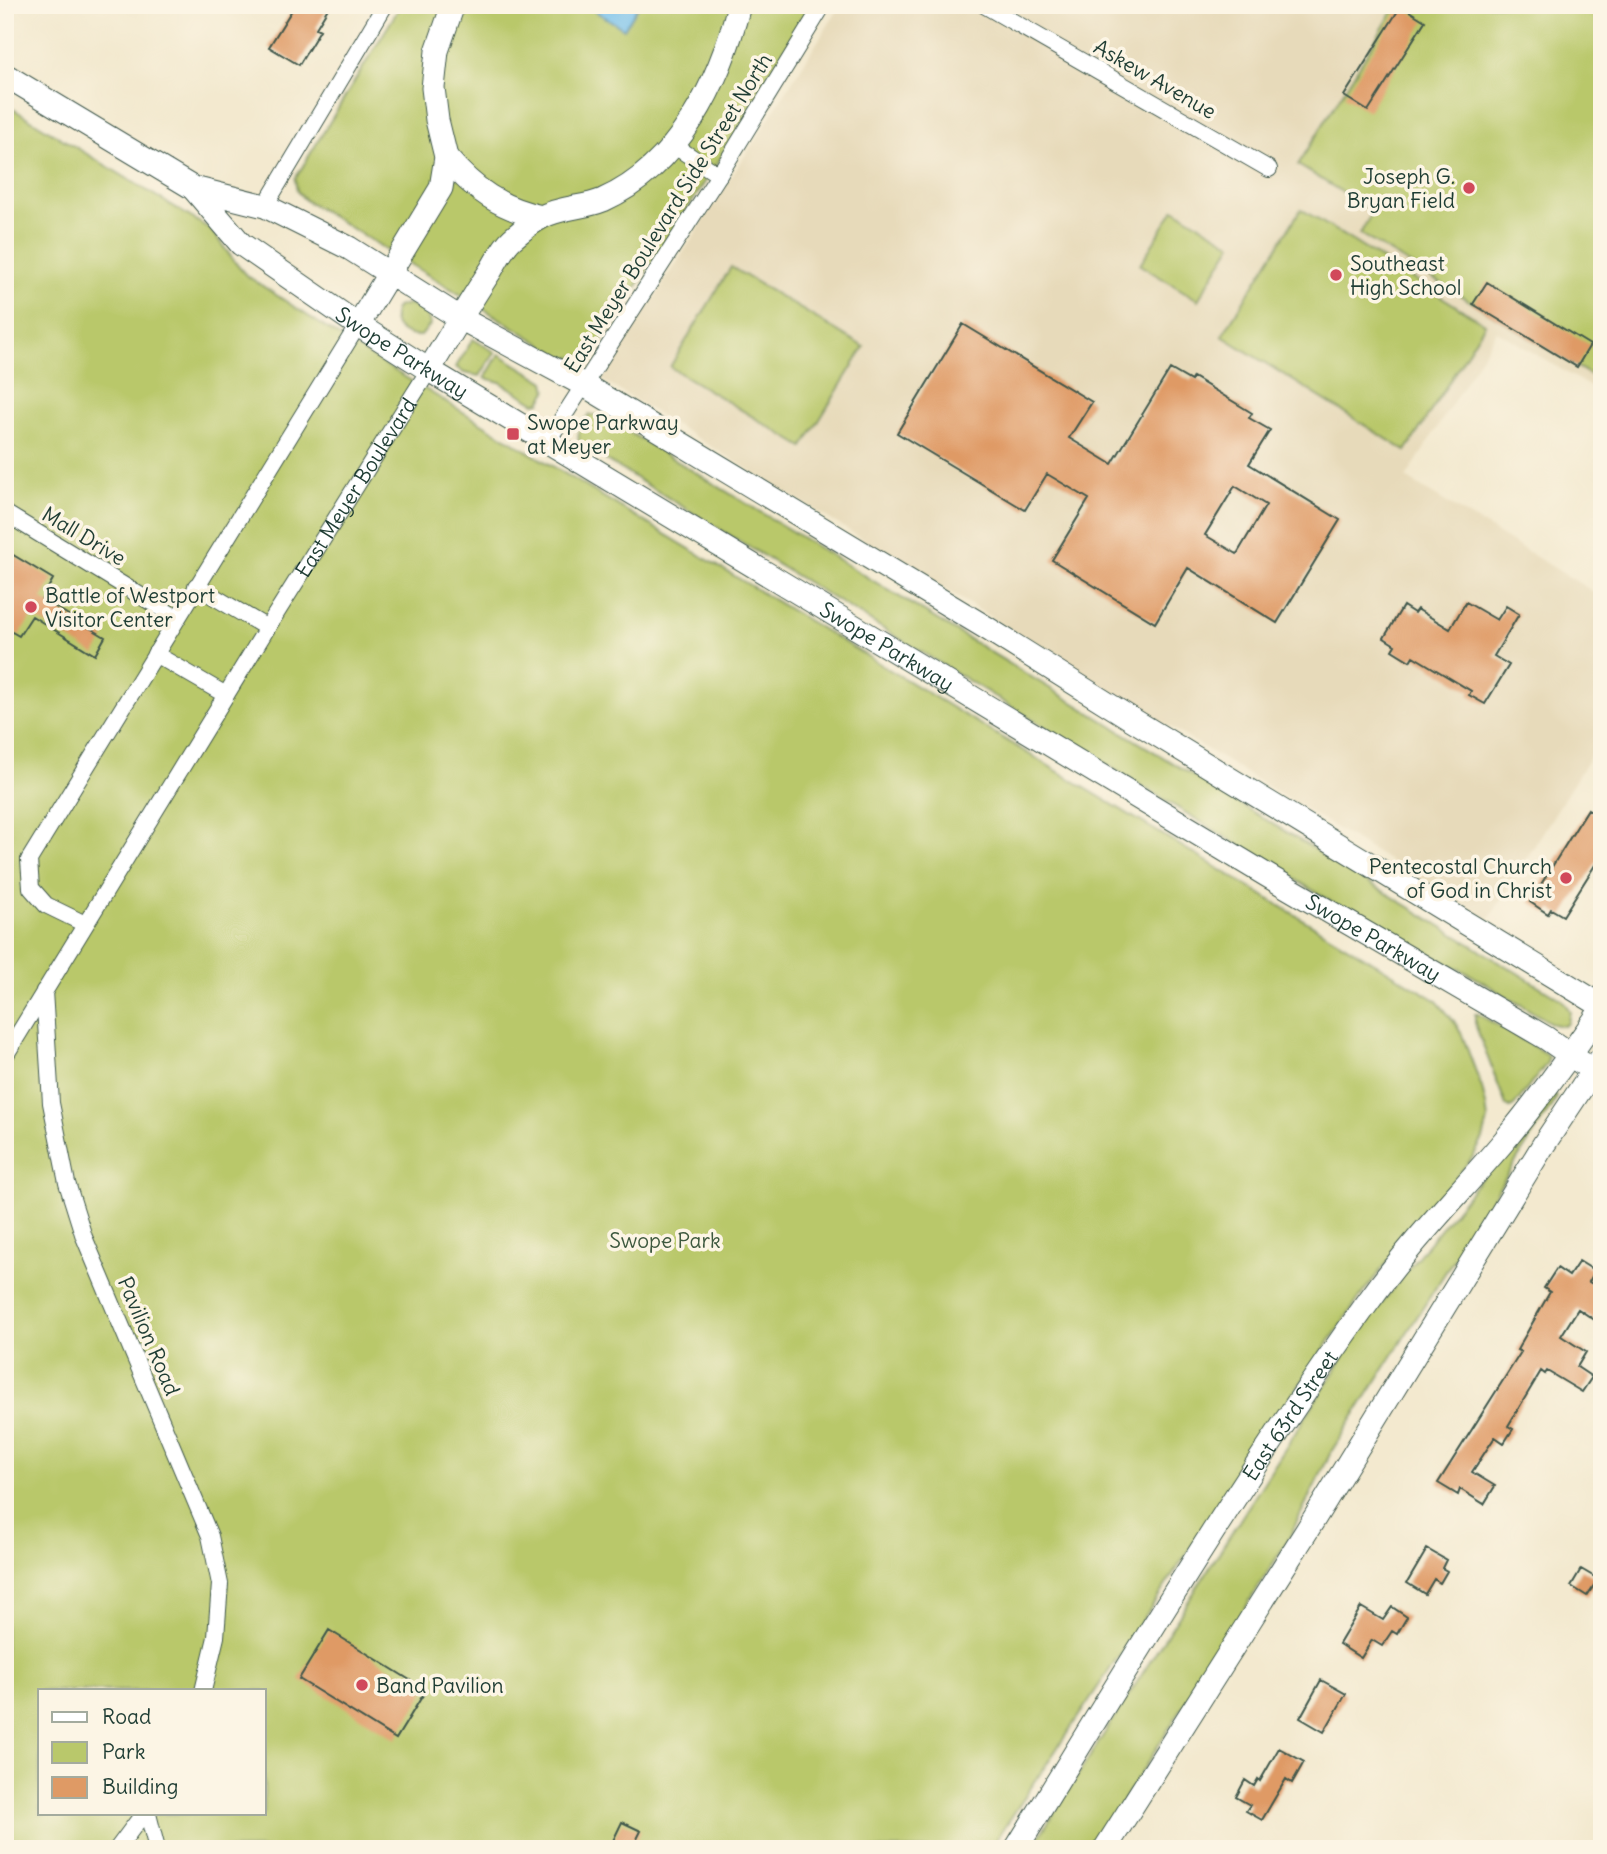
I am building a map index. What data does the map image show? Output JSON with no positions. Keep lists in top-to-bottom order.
{
  "streets": {
    "main road": ["Swope Parkway", "East Meyer Boulevard", "East 63rd Street"],
    "street": [
      "Askew Avenue",
      "East Meyer Boulevard Side Street North",
      "Mall Drive",
      "Pavilion Road"
    ]
  },
  "crossings": [
    ["East Meyer Boulevard Side Street North", "Swope Parkway"],
    ["Swope Parkway", "East Meyer Boulevard"],
    ["Swope Parkway", "East 63rd Street"],
    ["East Meyer Boulevard", "Pavilion Road"]
  ],
  "parks": ["Swope Park"],
  "places": {
    "other": [
      "Joseph G. Bryan Field",
      "Southeast High School",
      "Battle of Westport Visitor Center",
      "Pentecostal Church of God in Christ",
      "Band Pavilion"
    ],
    "transit": ["Swope Parkway at Meyer"]
  },
  "legend": ["Road", "Park", "Building"]
}
